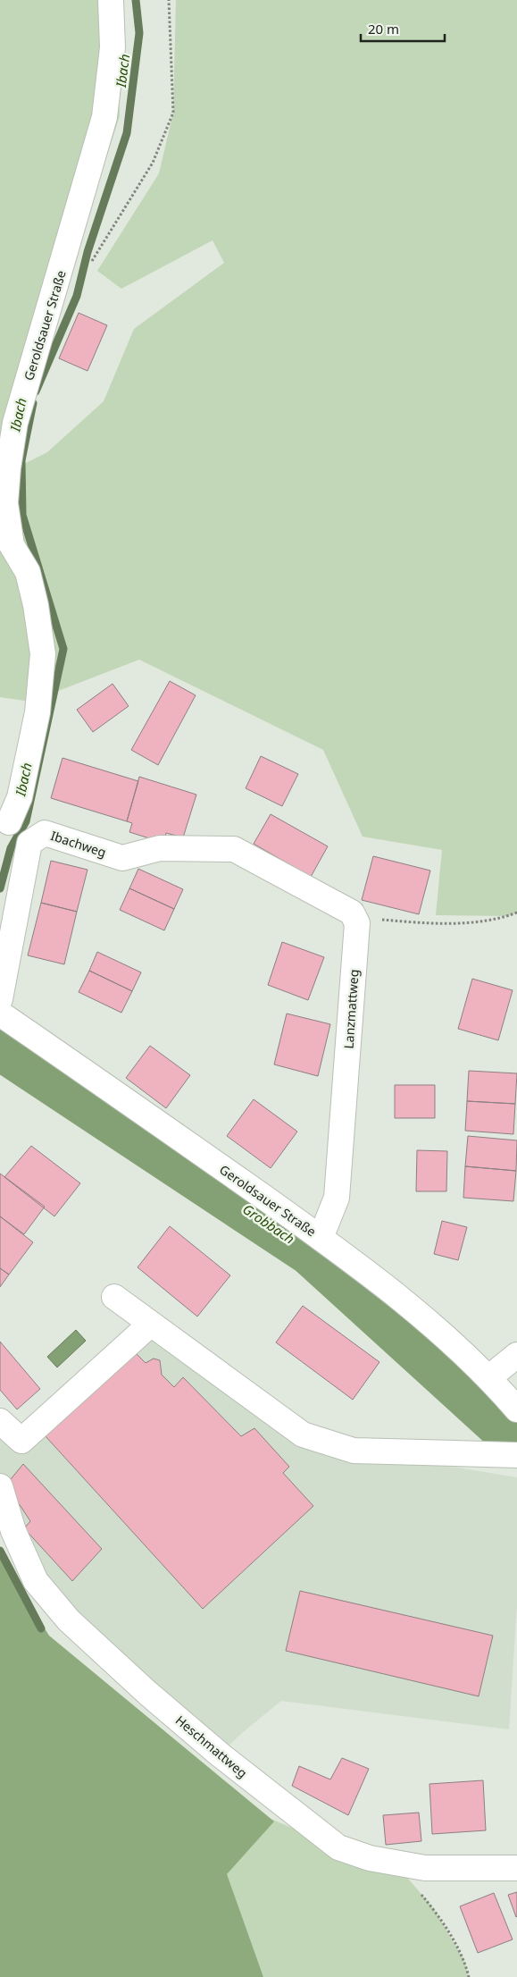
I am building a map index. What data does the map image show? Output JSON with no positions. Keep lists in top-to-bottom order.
{
  "streets": {
    "street": [
      "Geroldsauer Straße",
      "Ibachweg",
      "Lanzmattweg",
      "Heschmattweg"
    ]
  },
  "crossings": [
    ["Geroldsauer Straße", "Ibachweg"],
    ["Geroldsauer Straße", "Lanzmattweg"],
    ["Ibachweg", "Lanzmattweg"]
  ],
  "water": ["Ibach", "Grobbach"],
  "scale_bar": "20 m"
}
